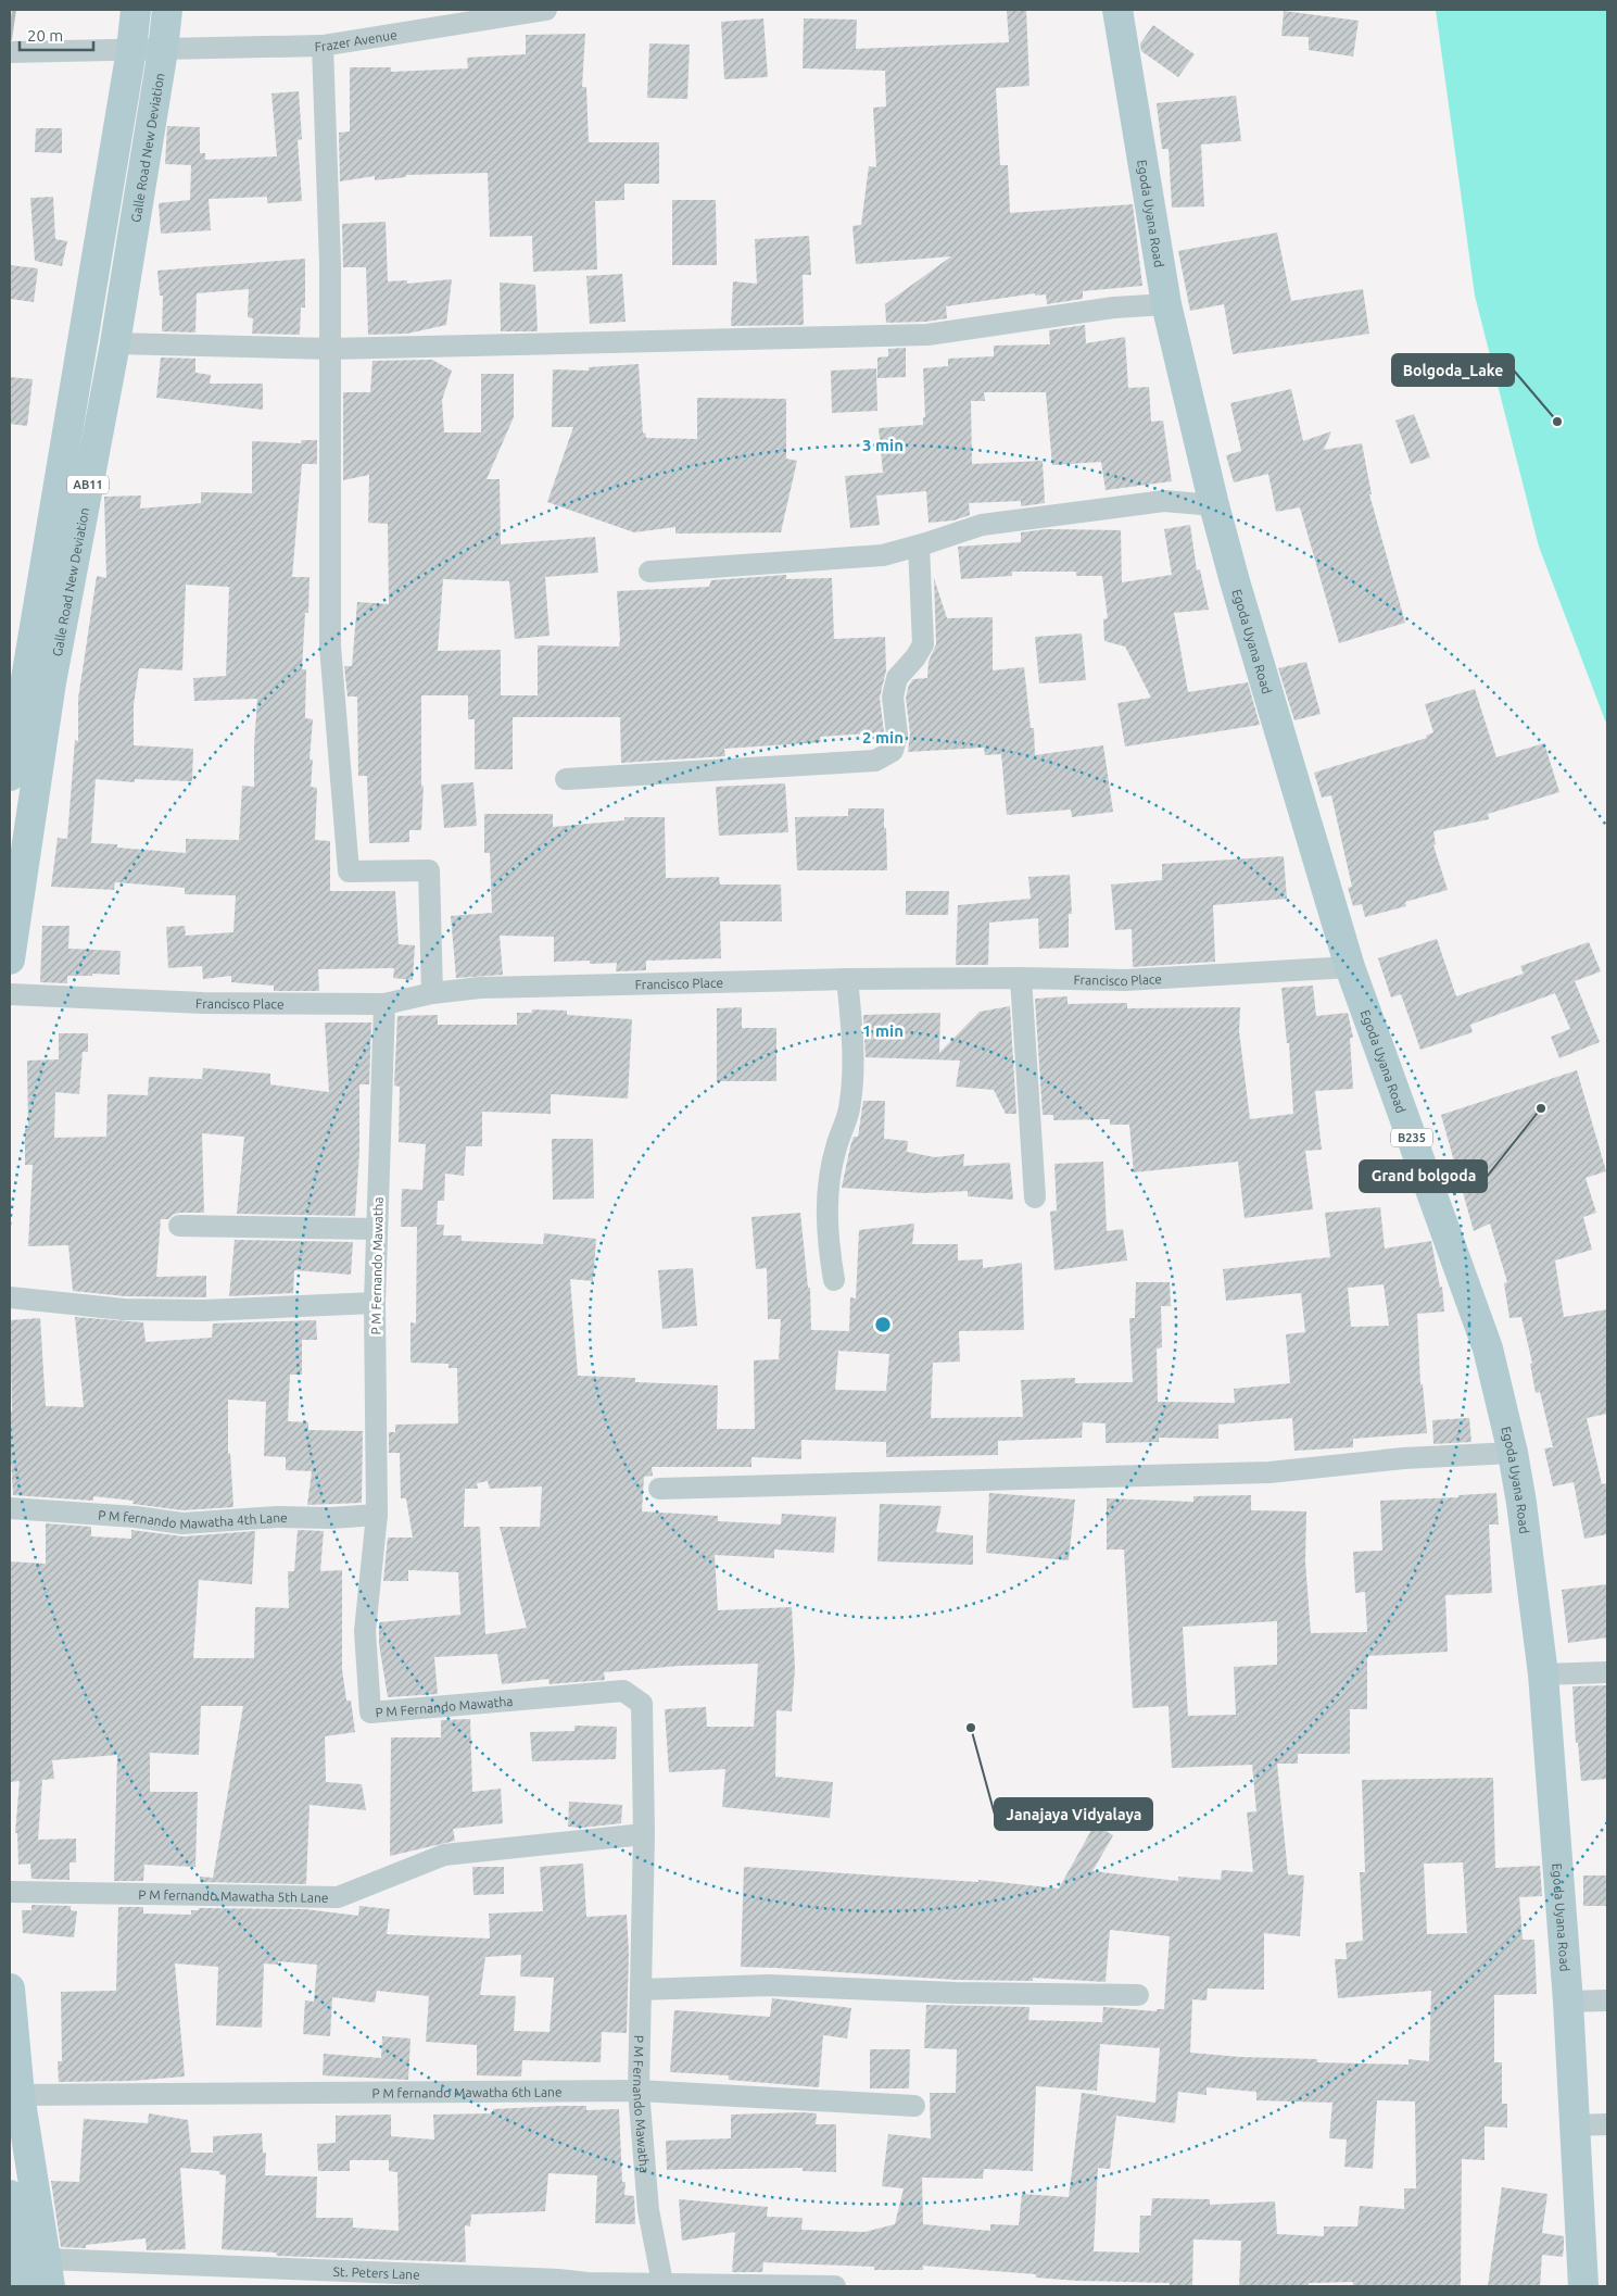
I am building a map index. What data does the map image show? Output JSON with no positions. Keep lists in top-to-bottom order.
{
  "streets": {
    "main road": [
      "Galle Road New Deviation",
      "Egoda Uyana Road",
      "AB11",
      "B235"
    ],
    "street": [
      "Frazer Avenue",
      "Francisco Place",
      "P M Fernando Mawatha",
      "P M fernando Mawatha 4th Lane",
      "P M fernando Mawatha 5th Lane",
      "P M fernando Mawatha 6th Lane",
      "St. Peters Lane"
    ]
  },
  "crossings": [
    ["Frazer Avenue", "Galle Road New Deviation"],
    ["Egoda Uyana Road", "Francisco Place"],
    ["Francisco Place", "P M Fernando Mawatha"],
    ["P M Fernando Mawatha", "P M fernando Mawatha 4th Lane"],
    ["P M Fernando Mawatha", "P M fernando Mawatha 5th Lane"],
    ["P M Fernando Mawatha", "P M fernando Mawatha 6th Lane"],
    ["P M Fernando Mawatha", "St. Peters Lane"]
  ],
  "places": ["Bolgoda_Lake", "Grand bolgoda", "Janajaya Vidyalaya"],
  "scale_bar": "20 m",
  "rings": ["3 min", "2 min", "1 min"]
}
